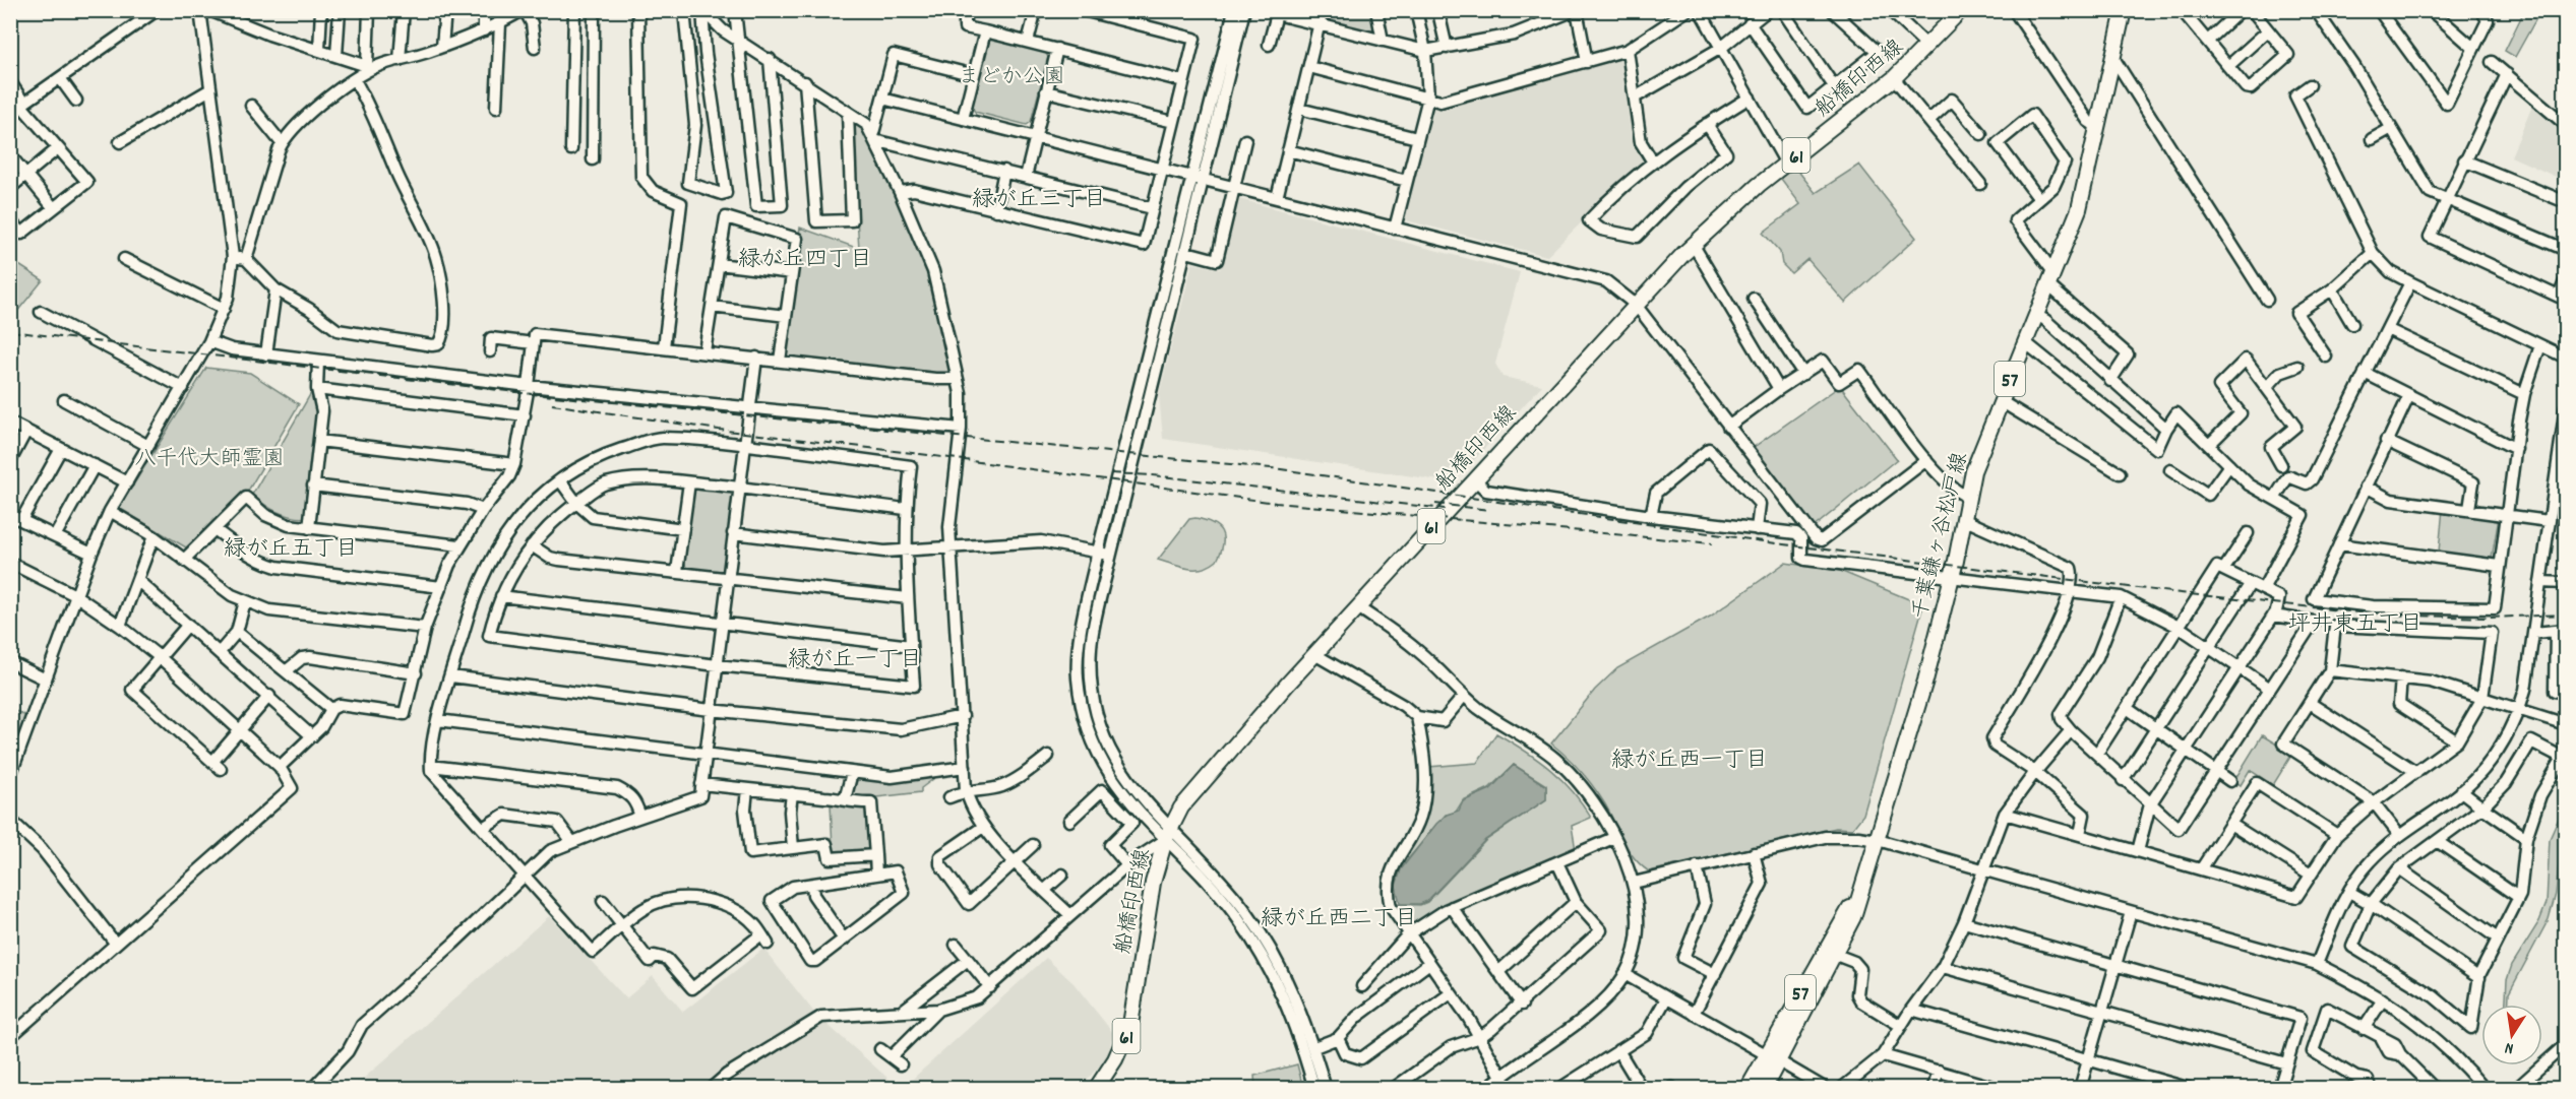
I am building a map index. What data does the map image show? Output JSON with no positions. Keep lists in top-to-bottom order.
{
  "streets": {
    "main road": [
      "船橋印西線",
      "61",
      "57",
      "千葉鎌ヶ谷松戸線"
    ]
  },
  "districts": [
    "緑が丘三丁目",
    "緑が丘四丁目",
    "緑が丘五丁目",
    "坪井東五丁目",
    "緑が丘一丁目",
    "緑が丘西一丁目",
    "緑が丘西二丁目"
  ],
  "parks": ["まどか公園", "八千代大師霊園"],
  "north": "bottom"
}
